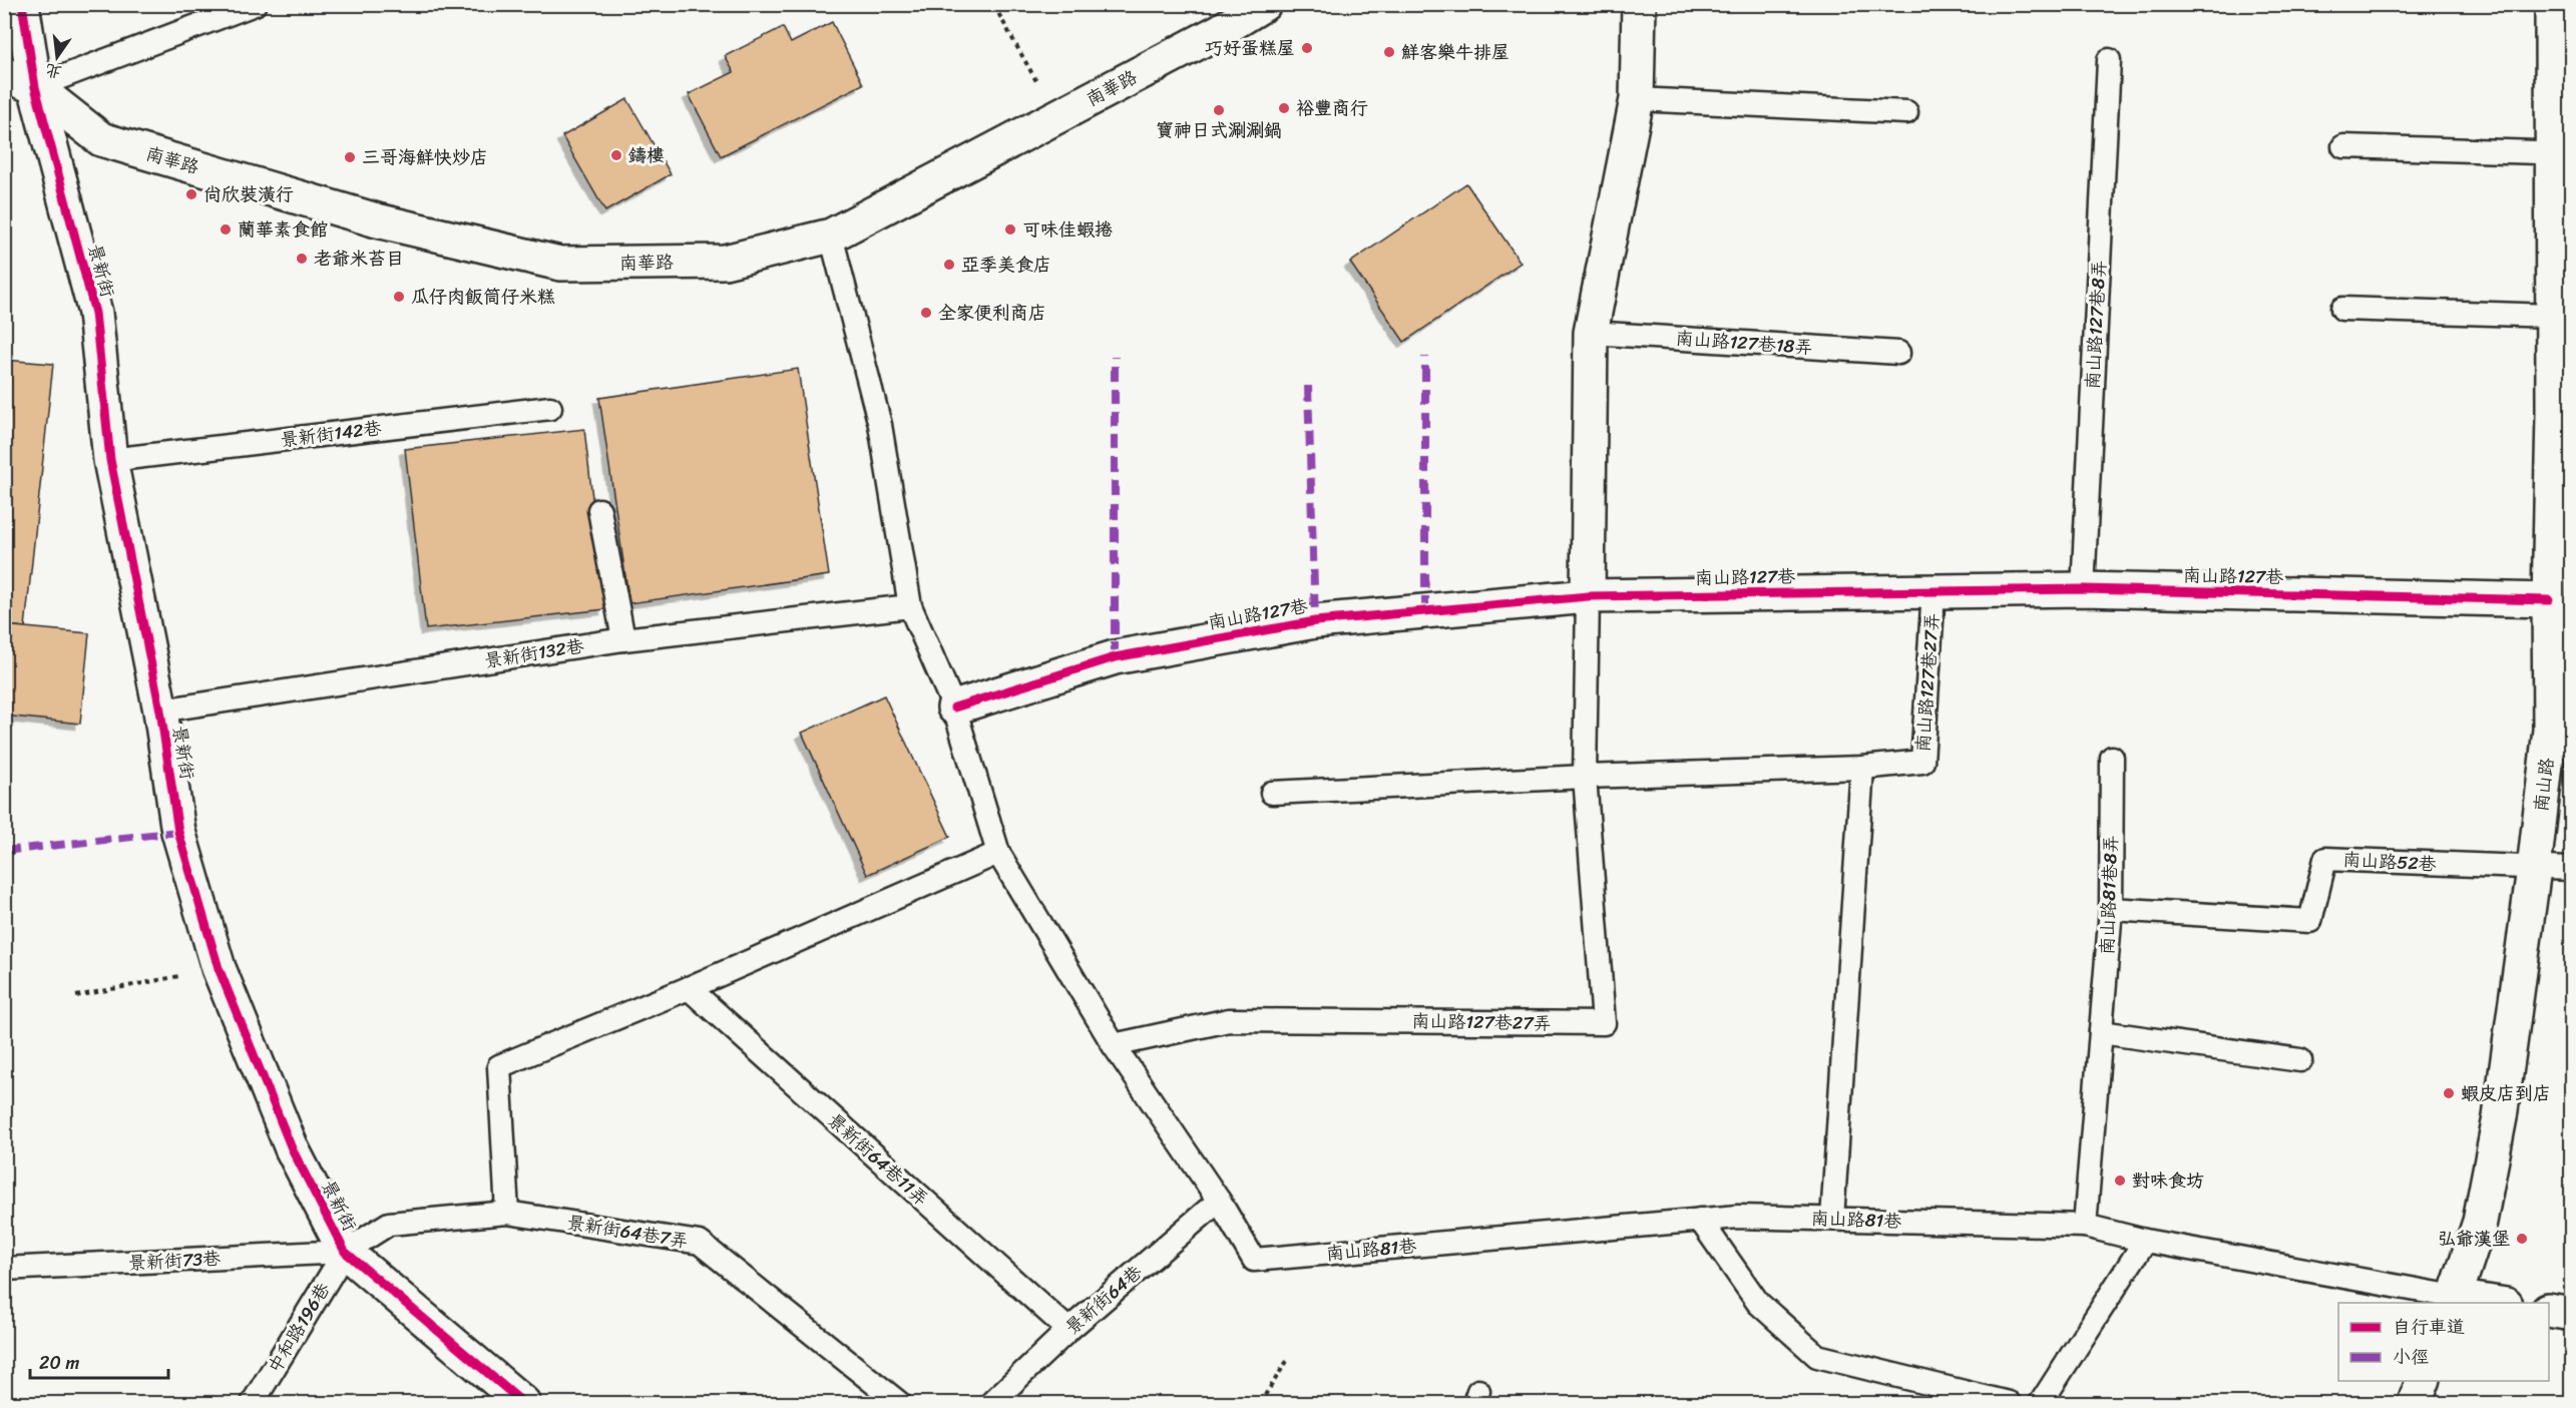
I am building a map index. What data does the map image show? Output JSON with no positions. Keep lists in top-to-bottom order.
{
  "streets": {
    "street": [
      "南華路",
      "景新街",
      "南山路127巷",
      "南山路"
    ],
    "lane": [
      "南山路127巷8弄",
      "南山路127巷18弄",
      "景新街142巷",
      "景新街132巷",
      "南山路127巷27弄",
      "南山路52巷",
      "南山路81巷8弄",
      "景新街64巷11弄",
      "南山路81巷",
      "景新街64巷7弄",
      "景新街73巷",
      "景新街64巷",
      "中和路196巷"
    ]
  },
  "crossings": [
    ["南華路", "景新街"],
    ["景新街", "景新街142巷"],
    ["景新街", "景新街132巷"],
    ["景新街", "景新街64巷7弄"],
    ["景新街", "景新街73巷"],
    ["景新街", "中和路196巷"],
    ["南山路127巷8弄", "南山路127巷"],
    ["南山路127巷", "南山路127巷27弄"],
    ["南山路127巷", "南山路"],
    ["南山路", "南山路52巷"],
    ["南山路", "南山路81巷"],
    ["南山路52巷", "南山路81巷8弄"],
    ["南山路81巷8弄", "南山路81巷"],
    ["景新街64巷11弄", "景新街64巷"],
    ["南山路81巷", "景新街64巷"],
    ["景新街64巷7弄", "景新街73巷"],
    ["景新街64巷7弄", "中和路196巷"],
    ["景新街73巷", "中和路196巷"]
  ],
  "places": [
    "巧好蛋糕屋",
    "鮮客樂牛排屋",
    "裕豐商行",
    "寶神日式涮涮鍋",
    "鑄樓",
    "三哥海鮮快炒店",
    "尚欣裝潢行",
    "蘭華素食館",
    "可味佳蝦捲",
    "老爺米苔目",
    "亞季美食店",
    "瓜仔肉飯筒仔米糕",
    "全家便利商店",
    "蝦皮店到店",
    "對味食坊",
    "弘爺漢堡"
  ],
  "legend": ["自行車道", "小徑"],
  "scale_bar": "20 m",
  "north": "bottom"
}
